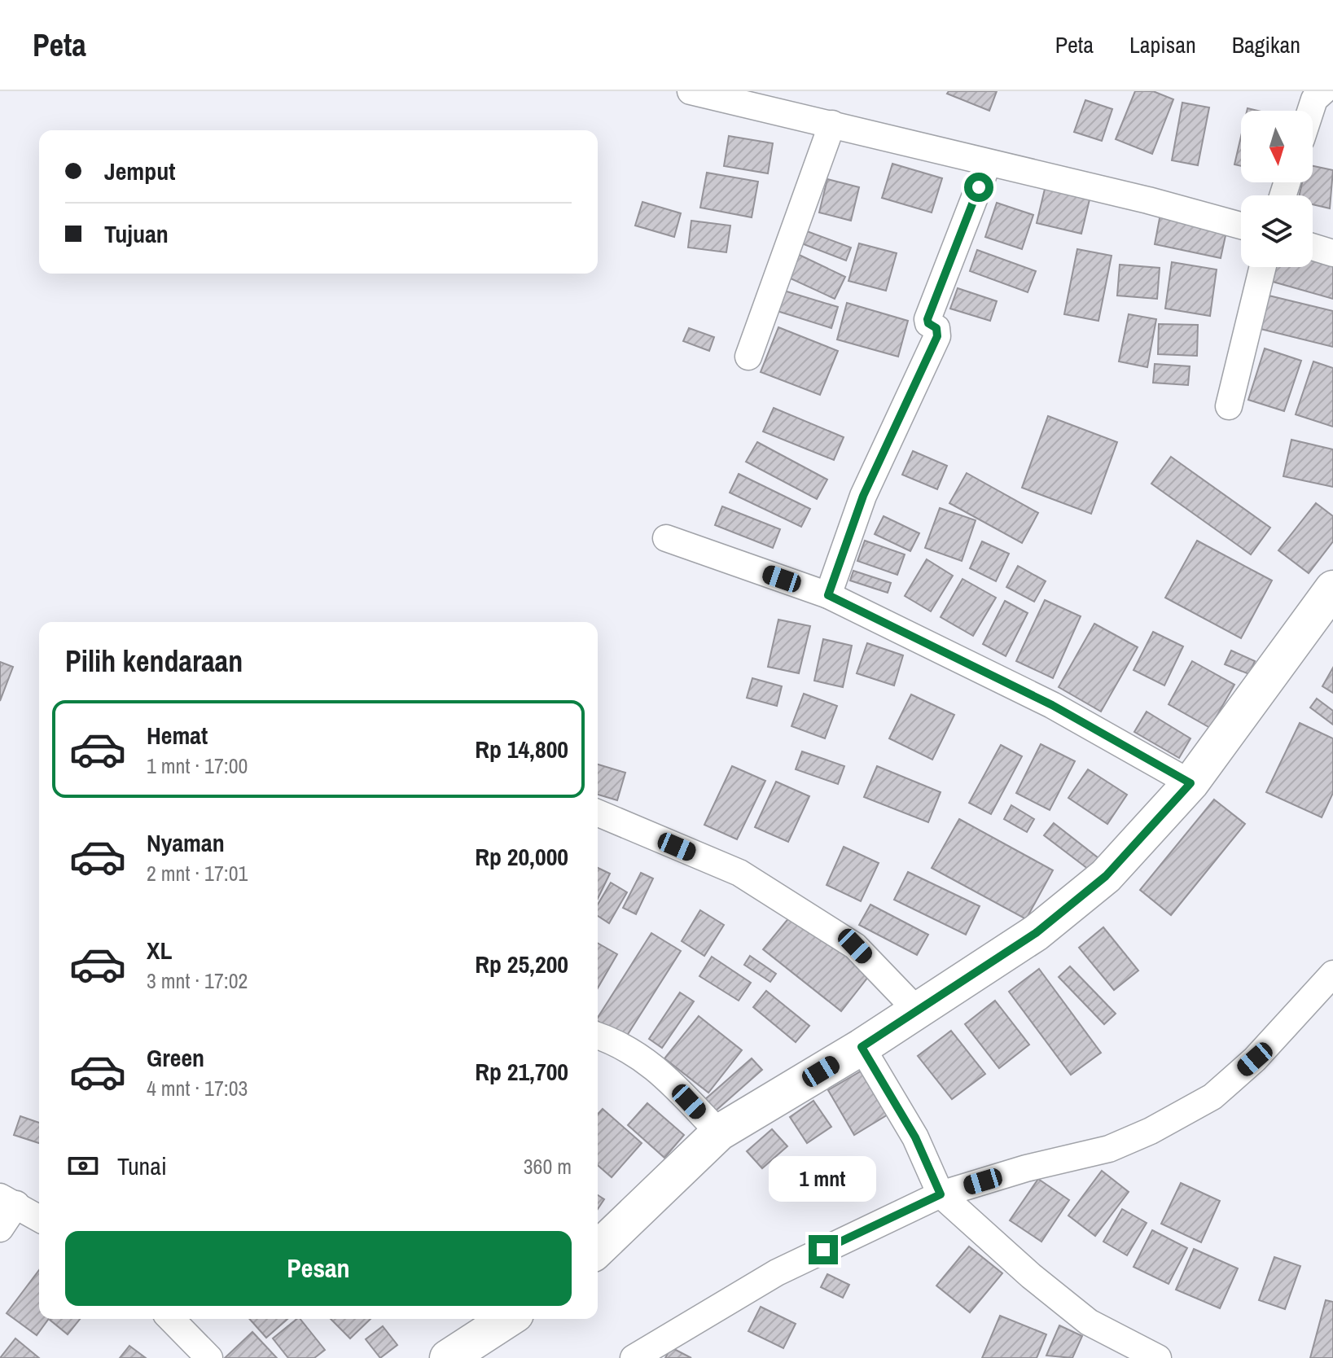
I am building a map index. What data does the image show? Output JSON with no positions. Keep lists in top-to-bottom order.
{
  "north": "bottom",
  "page": {
    "header": "Peta",
    "nav": ["Peta", "Lapisan", "Bagikan"],
    "banner": ["Jemput", "Tujuan"],
    "heading": "Pilih kendaraan",
    "list": [
      {
        "name": "Hemat",
        "note": "1 mnt · 17:00",
        "value": "Rp 14,800"
      },
      {
        "name": "Nyaman",
        "note": "2 mnt · 17:01",
        "value": "Rp 20,000"
      },
      {
        "name": "XL",
        "note": "3 mnt · 17:02",
        "value": "Rp 25,200"
      },
      {
        "name": "Green",
        "note": "4 mnt · 17:03",
        "value": "Rp 21,700"
      }
    ],
    "pay": ["Tunai", "360 m"],
    "bubble": "1 mnt",
    "buttons": "Pesan"
  }
}
